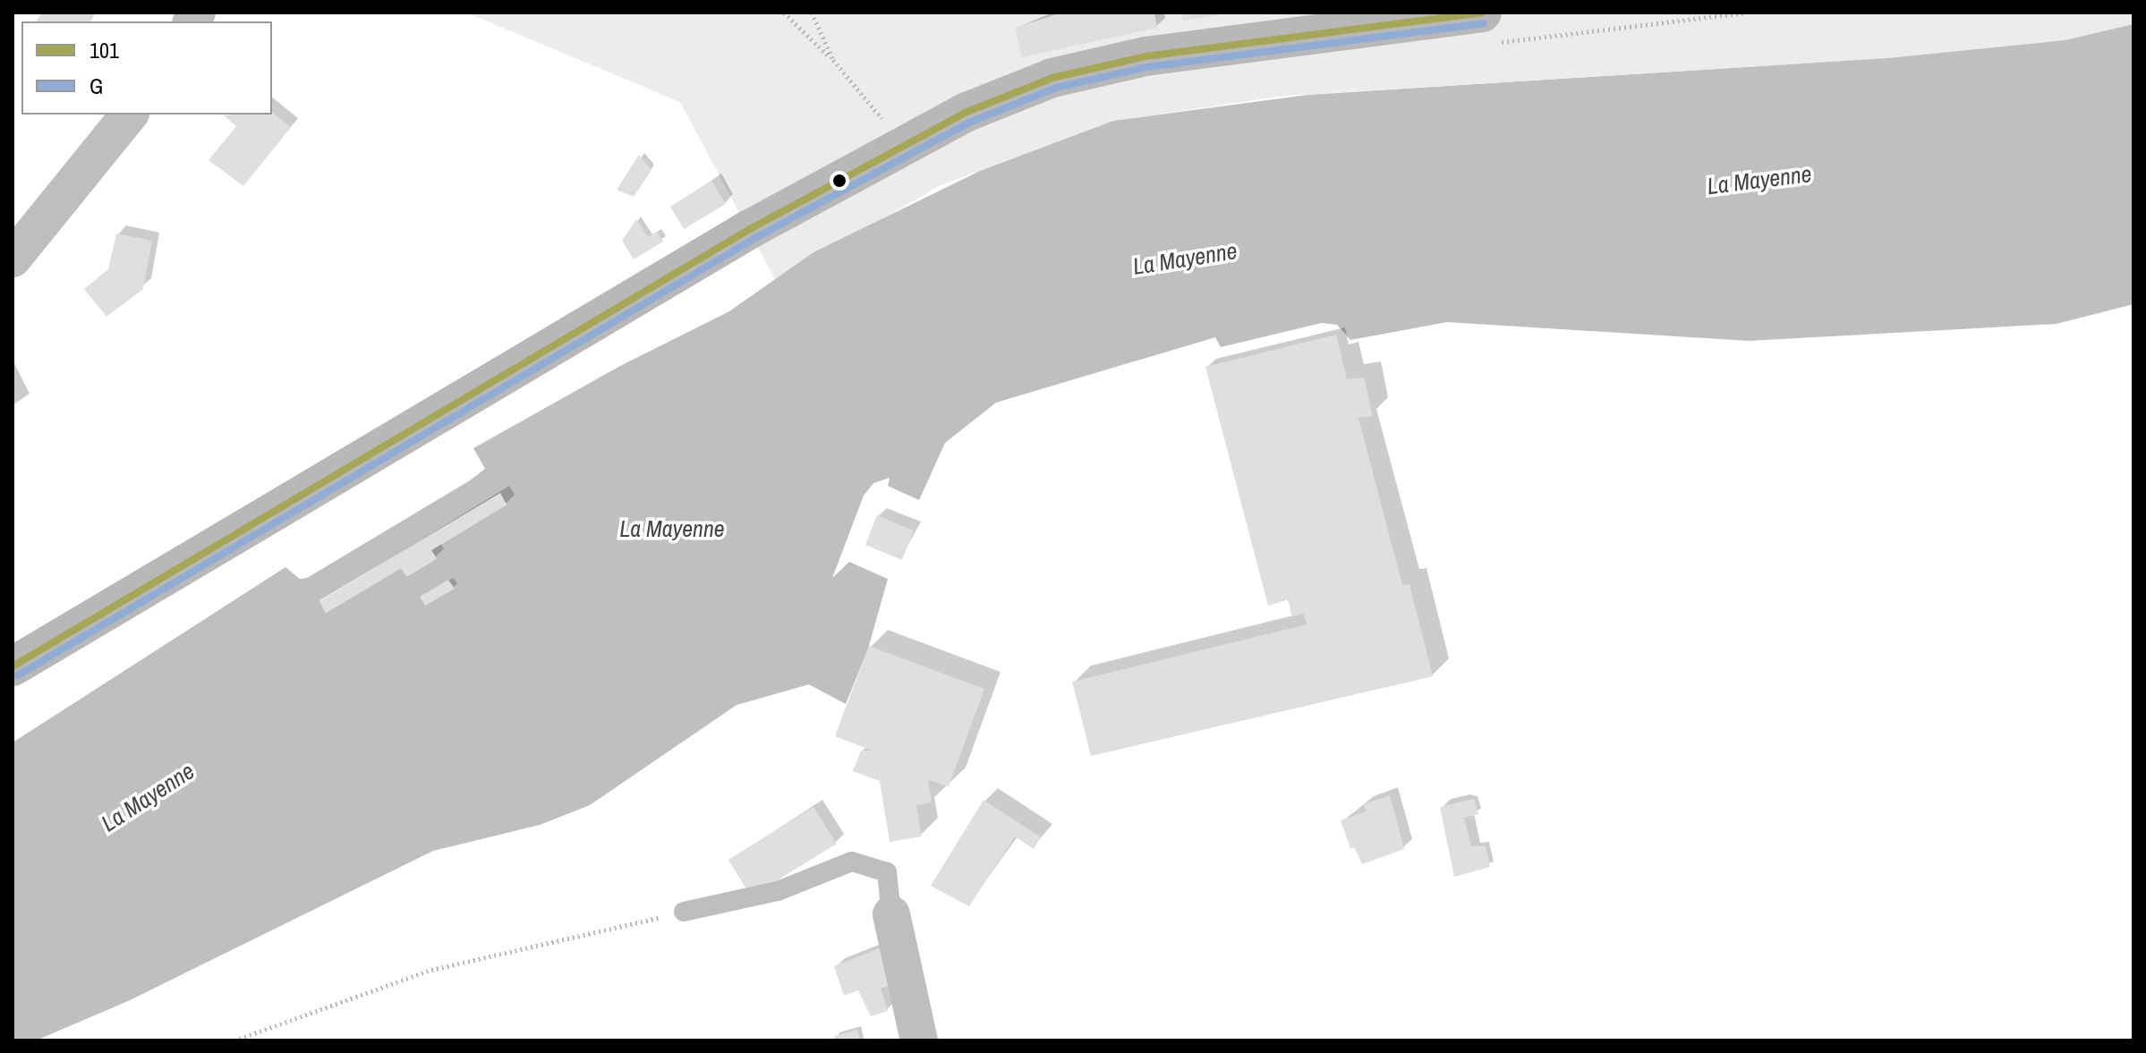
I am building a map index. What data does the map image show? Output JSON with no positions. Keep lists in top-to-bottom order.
{
  "water": ["La Mayenne"],
  "lines": ["transit line 101", "transit line G"],
  "legend": ["101", "G"]
}
